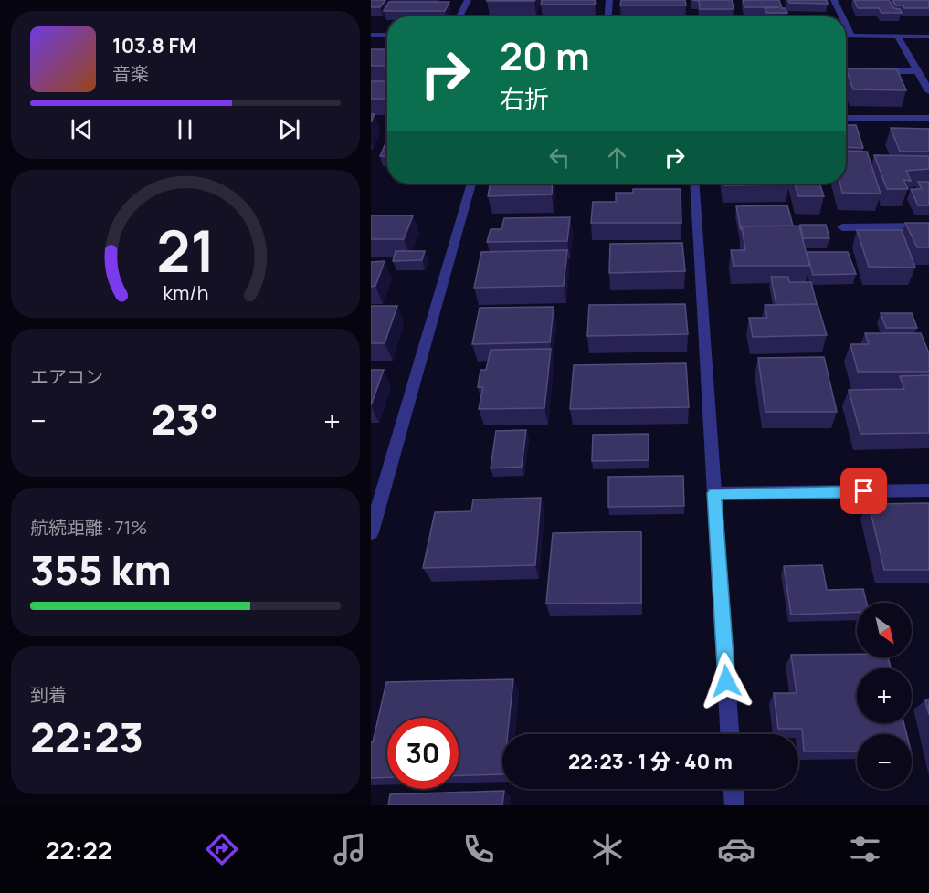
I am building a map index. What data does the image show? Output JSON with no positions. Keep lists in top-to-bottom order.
{
  "north": "bottom right",
  "page": {
    "turn": ["20 m", "右折"],
    "song": ["103.8 FM", "音楽"],
    "tile": [
      "エアコン",
      ["航続距離 · 71%", "355 km"],
      ["到着", "22:23"]
    ],
    "heat": ["−", "23°", "+"],
    "map_buttons": ["+", "−"],
    "limit": "30",
    "trip": "22:23 · 1 分 · 40 m",
    "tabs": "22:22",
    "gauge": ["21", "km/h"]
  }
}
